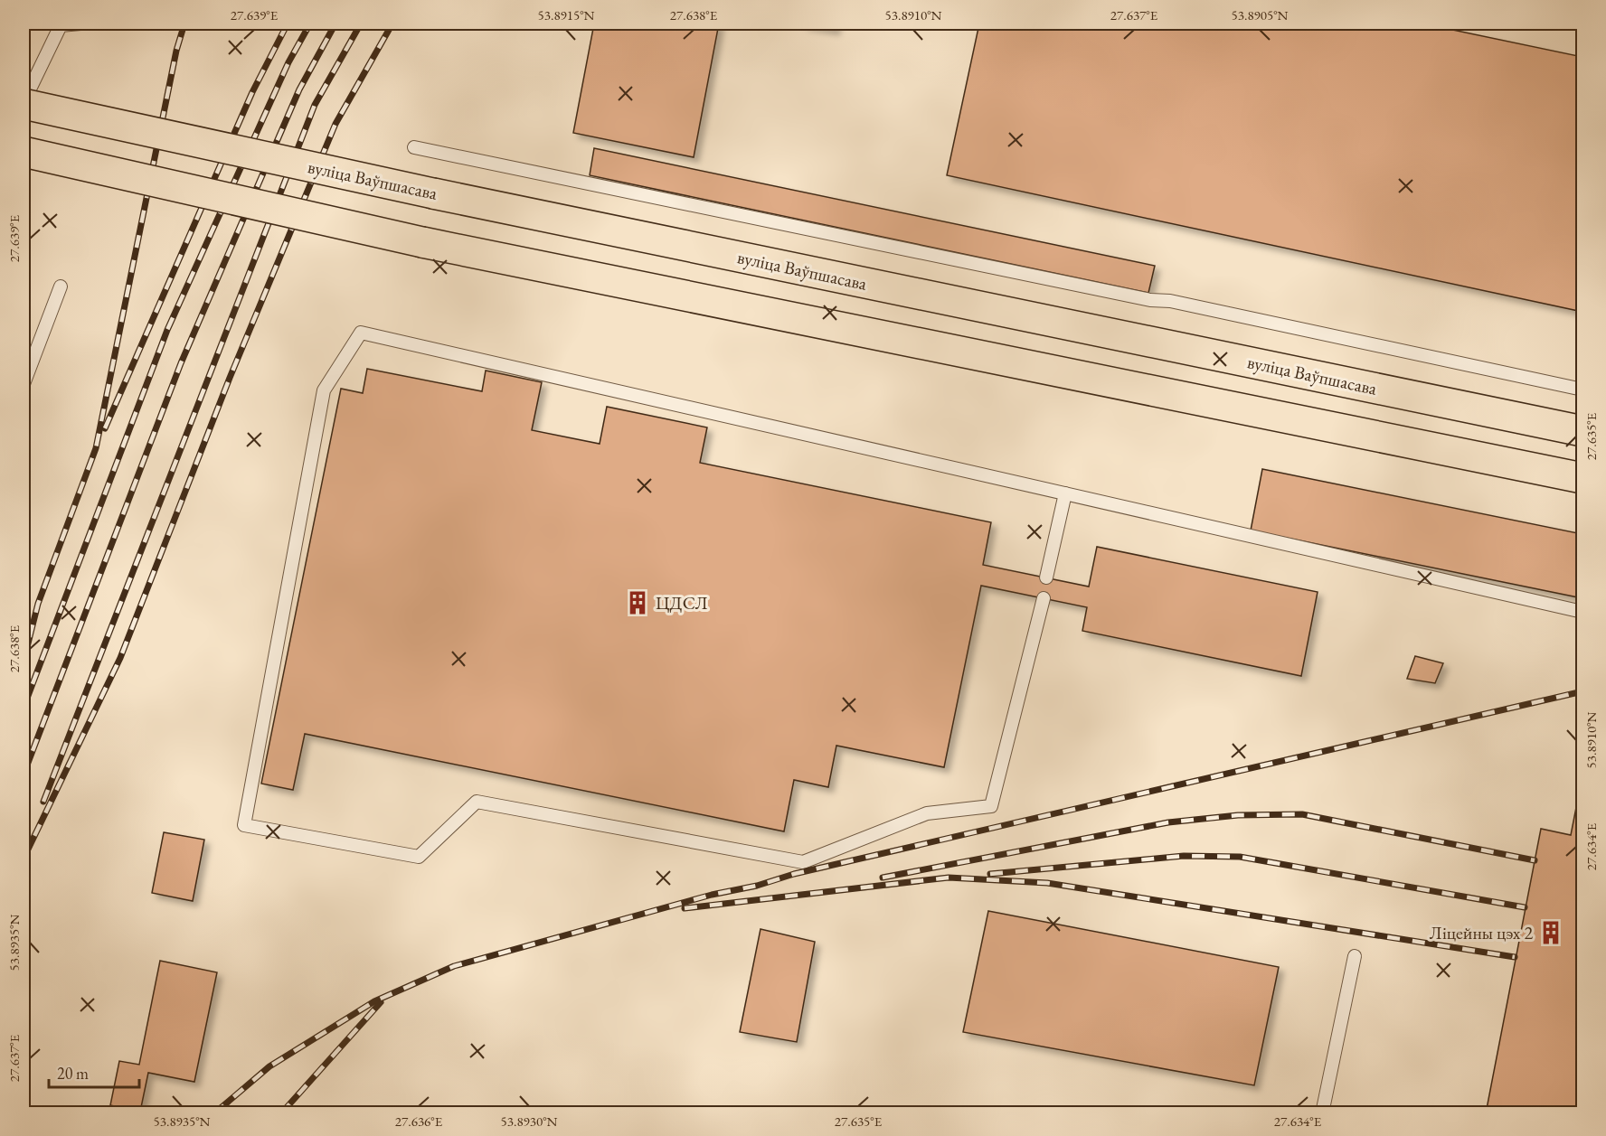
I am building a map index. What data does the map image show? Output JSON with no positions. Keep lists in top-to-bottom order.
{
  "streets": {
    "main road": ["вуліца Ваўпшасава"]
  },
  "places": {
    "building": ["ЦДСЛ", "Ліцейны цэх 2"]
  },
  "scale_bar": "20 m",
  "coordinates": [
    "27.639°E",
    "53.8915°N",
    "27.638°E",
    "53.8910°N",
    "27.637°E",
    "53.8905°N",
    "27.635°E",
    "27.634°E",
    "53.8935°N",
    "27.636°E",
    "53.8930°N"
  ]
}
